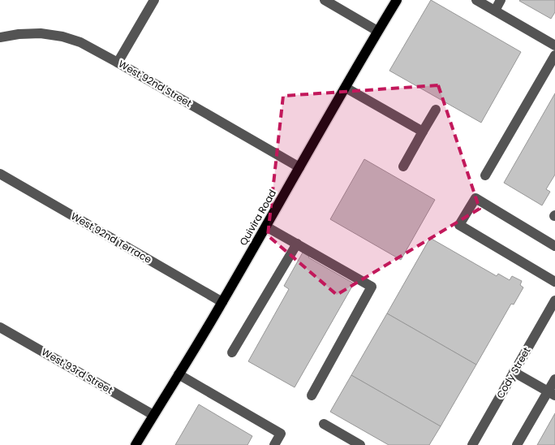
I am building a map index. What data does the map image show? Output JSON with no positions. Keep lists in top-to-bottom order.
{
  "streets": {
    "main road": ["Quivira Road"],
    "street": [
      "West 92nd Street",
      "West 92nd Terrace",
      "West 93rd Street",
      "Cody Street"
    ]
  },
  "crossings": [
    ["West 92nd Street", "Quivira Road"],
    ["Quivira Road", "West 92nd Terrace"],
    ["Quivira Road", "West 93rd Street"]
  ]
}
